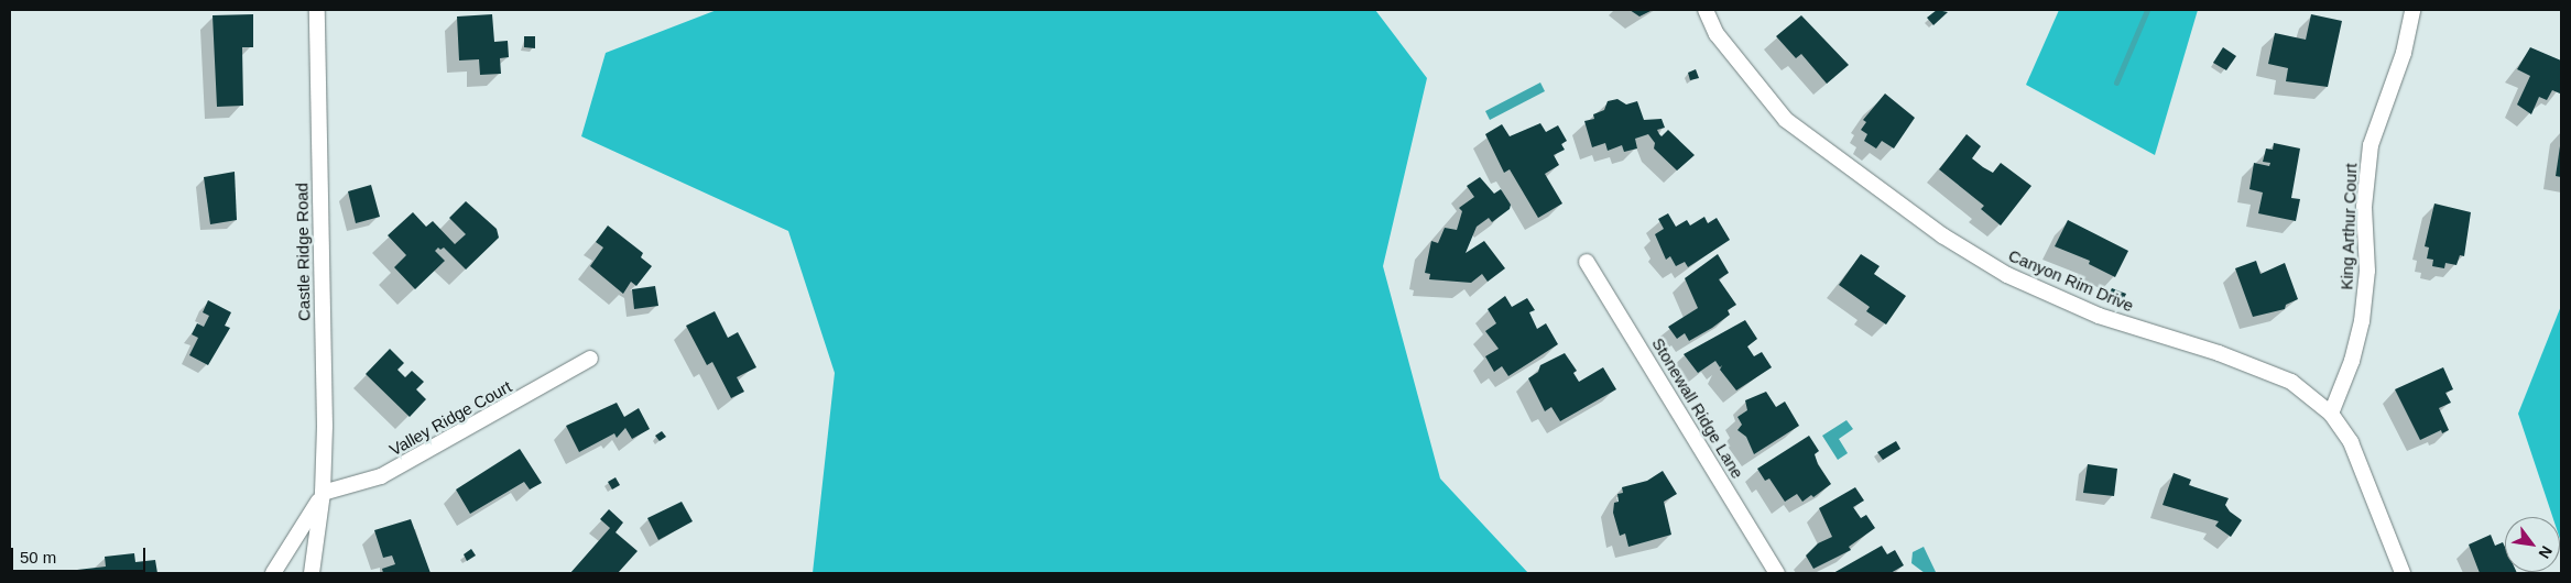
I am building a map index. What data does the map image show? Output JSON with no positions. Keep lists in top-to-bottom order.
{
  "streets": {
    "street": [
      "King Arthur Court",
      "Castle Ridge Road",
      "Canyon Rim Drive",
      "Stonewall Ridge Lane",
      "Valley Ridge Court"
    ]
  },
  "crossings": [
    ["King Arthur Court", "Canyon Rim Drive"],
    ["Castle Ridge Road", "Valley Ridge Court"]
  ],
  "scale_bar": "50 m",
  "north": "bottom right"
}
